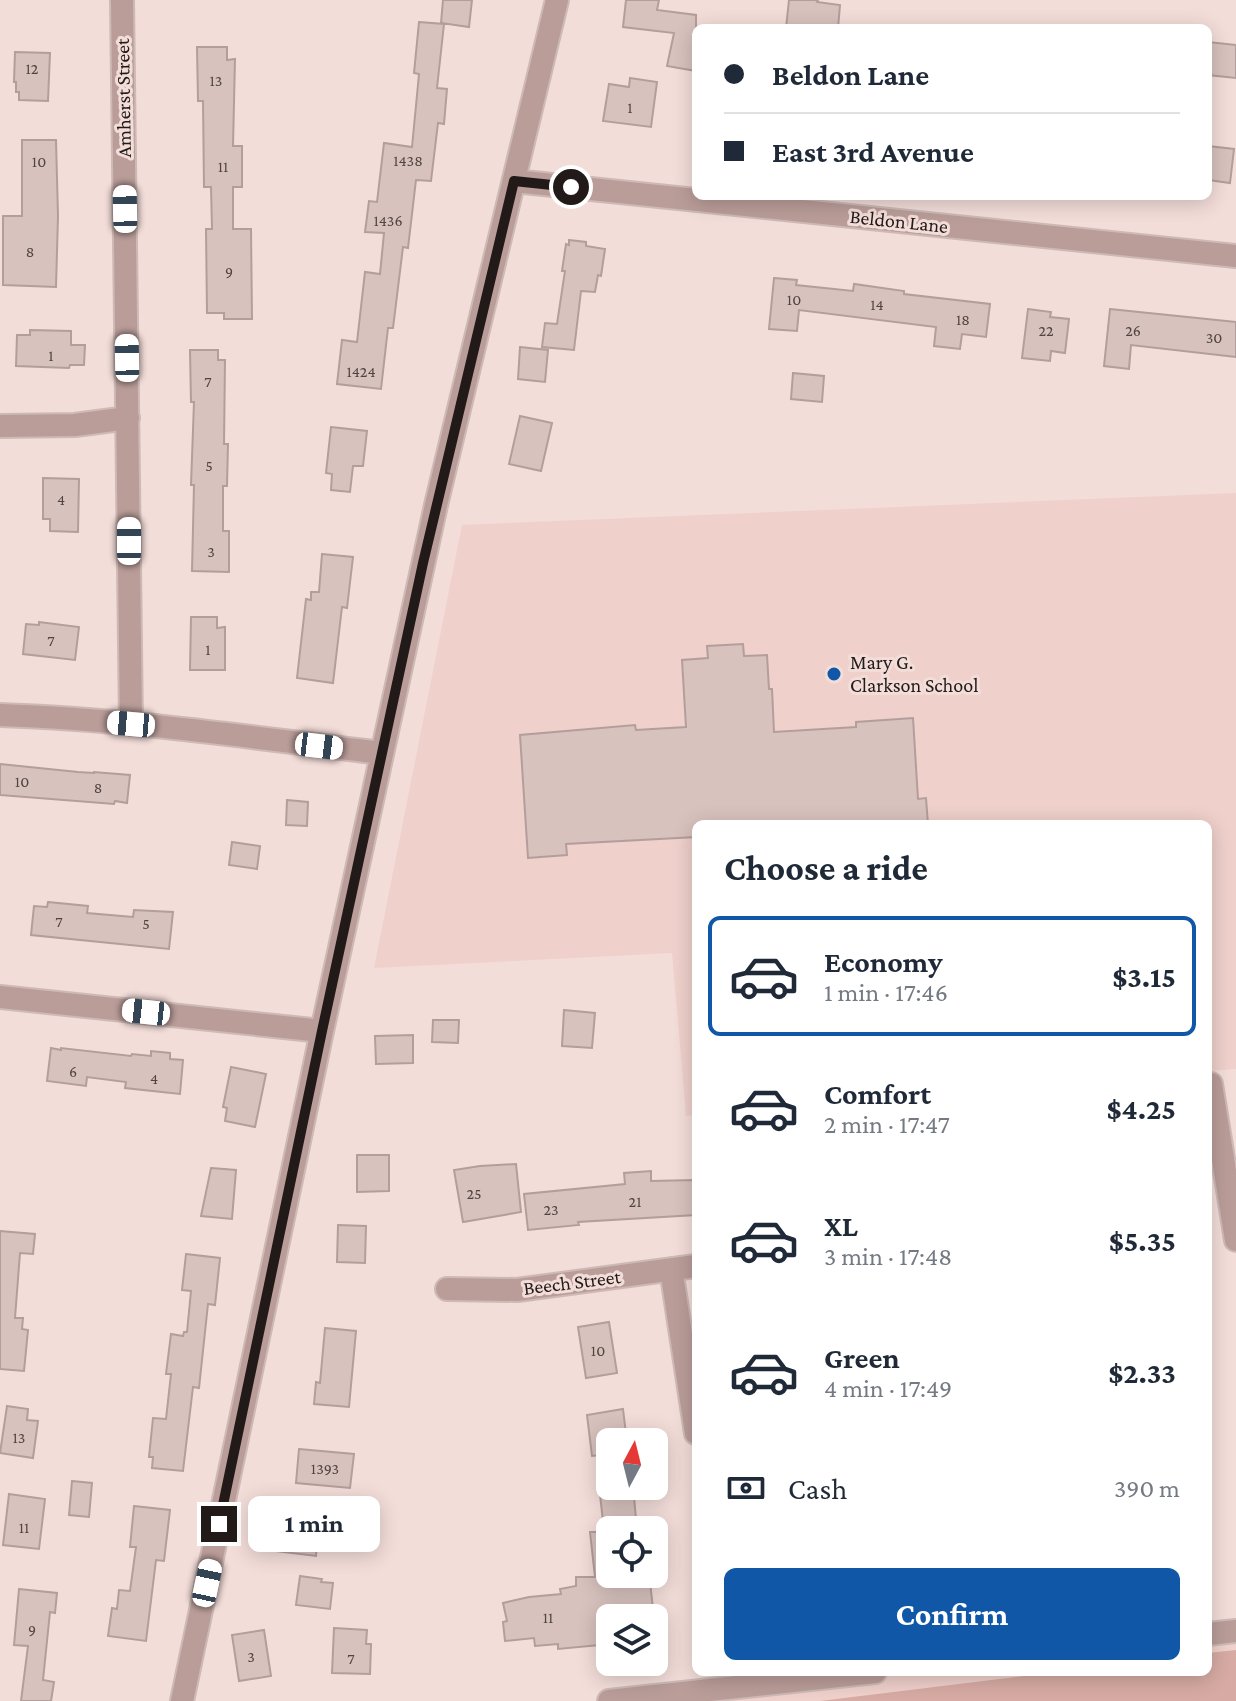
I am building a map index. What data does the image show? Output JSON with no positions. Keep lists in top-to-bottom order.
{
  "streets": {
    "street": ["Amherst Street", "Beldon Lane", "Beech Street"]
  },
  "places": ["Mary G. Clarkson School"],
  "house_numbers": [
    "12",
    "13",
    "1",
    "1438",
    "10",
    "11",
    "1436",
    "8",
    "9",
    "10",
    "14",
    "18",
    "22",
    "26",
    "30",
    "1",
    "1424",
    "7",
    "5",
    "4",
    "3",
    "7",
    "1",
    "10",
    "8",
    "7",
    "5",
    "6",
    "4",
    "25",
    "21",
    "23",
    "10",
    "13",
    "1393",
    "11",
    "11",
    "9",
    "3",
    "7"
  ],
  "north": "top",
  "page": {
    "banner": ["Beldon Lane", "East 3rd Avenue"],
    "heading": "Choose a ride",
    "list": [
      {
        "name": "Economy",
        "note": "1 min · 17:46",
        "value": "$3.15"
      },
      {
        "name": "Comfort",
        "note": "2 min · 17:47",
        "value": "$4.25"
      },
      {
        "name": "XL",
        "note": "3 min · 17:48",
        "value": "$5.35"
      },
      {
        "name": "Green",
        "note": "4 min · 17:49",
        "value": "$2.33"
      }
    ],
    "pay": ["Cash", "390 m"],
    "bubble": "1 min",
    "buttons": "Confirm"
  }
}
